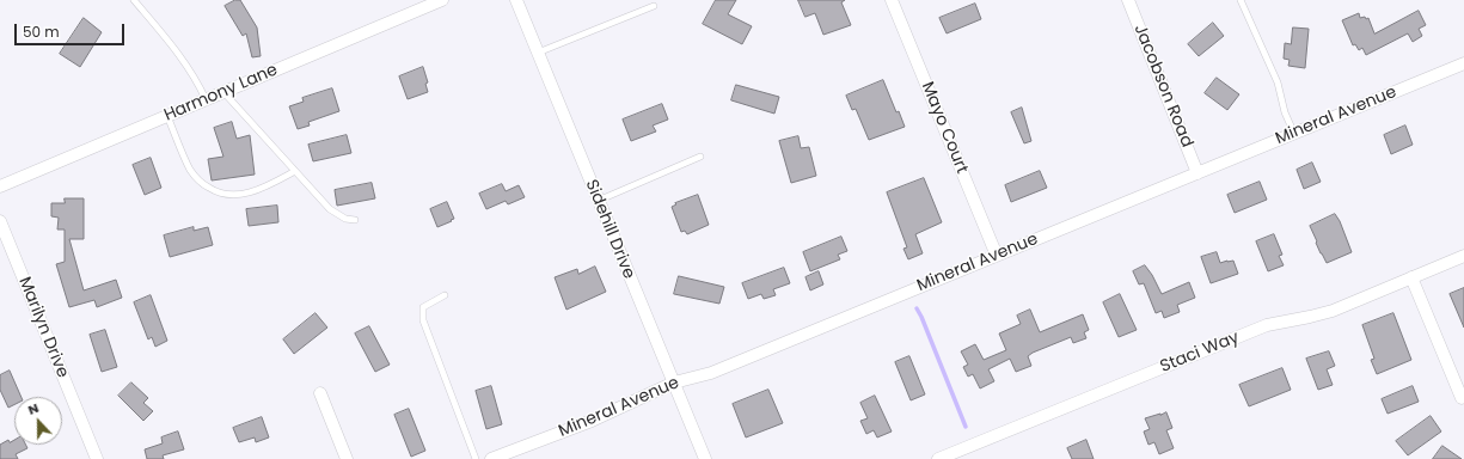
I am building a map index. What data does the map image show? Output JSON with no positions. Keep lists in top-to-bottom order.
{
  "streets": {
    "street": [
      "Jacobson Road",
      "Harmony Lane",
      "Mineral Avenue",
      "Mayo Court",
      "Sidehill Drive",
      "Marilyn Drive",
      "Staci Way"
    ]
  },
  "crossings": [
    ["Jacobson Road", "Mineral Avenue"],
    ["Mineral Avenue", "Mayo Court"],
    ["Mineral Avenue", "Sidehill Drive"]
  ],
  "scale_bar": "50 m",
  "north": "top"
}
